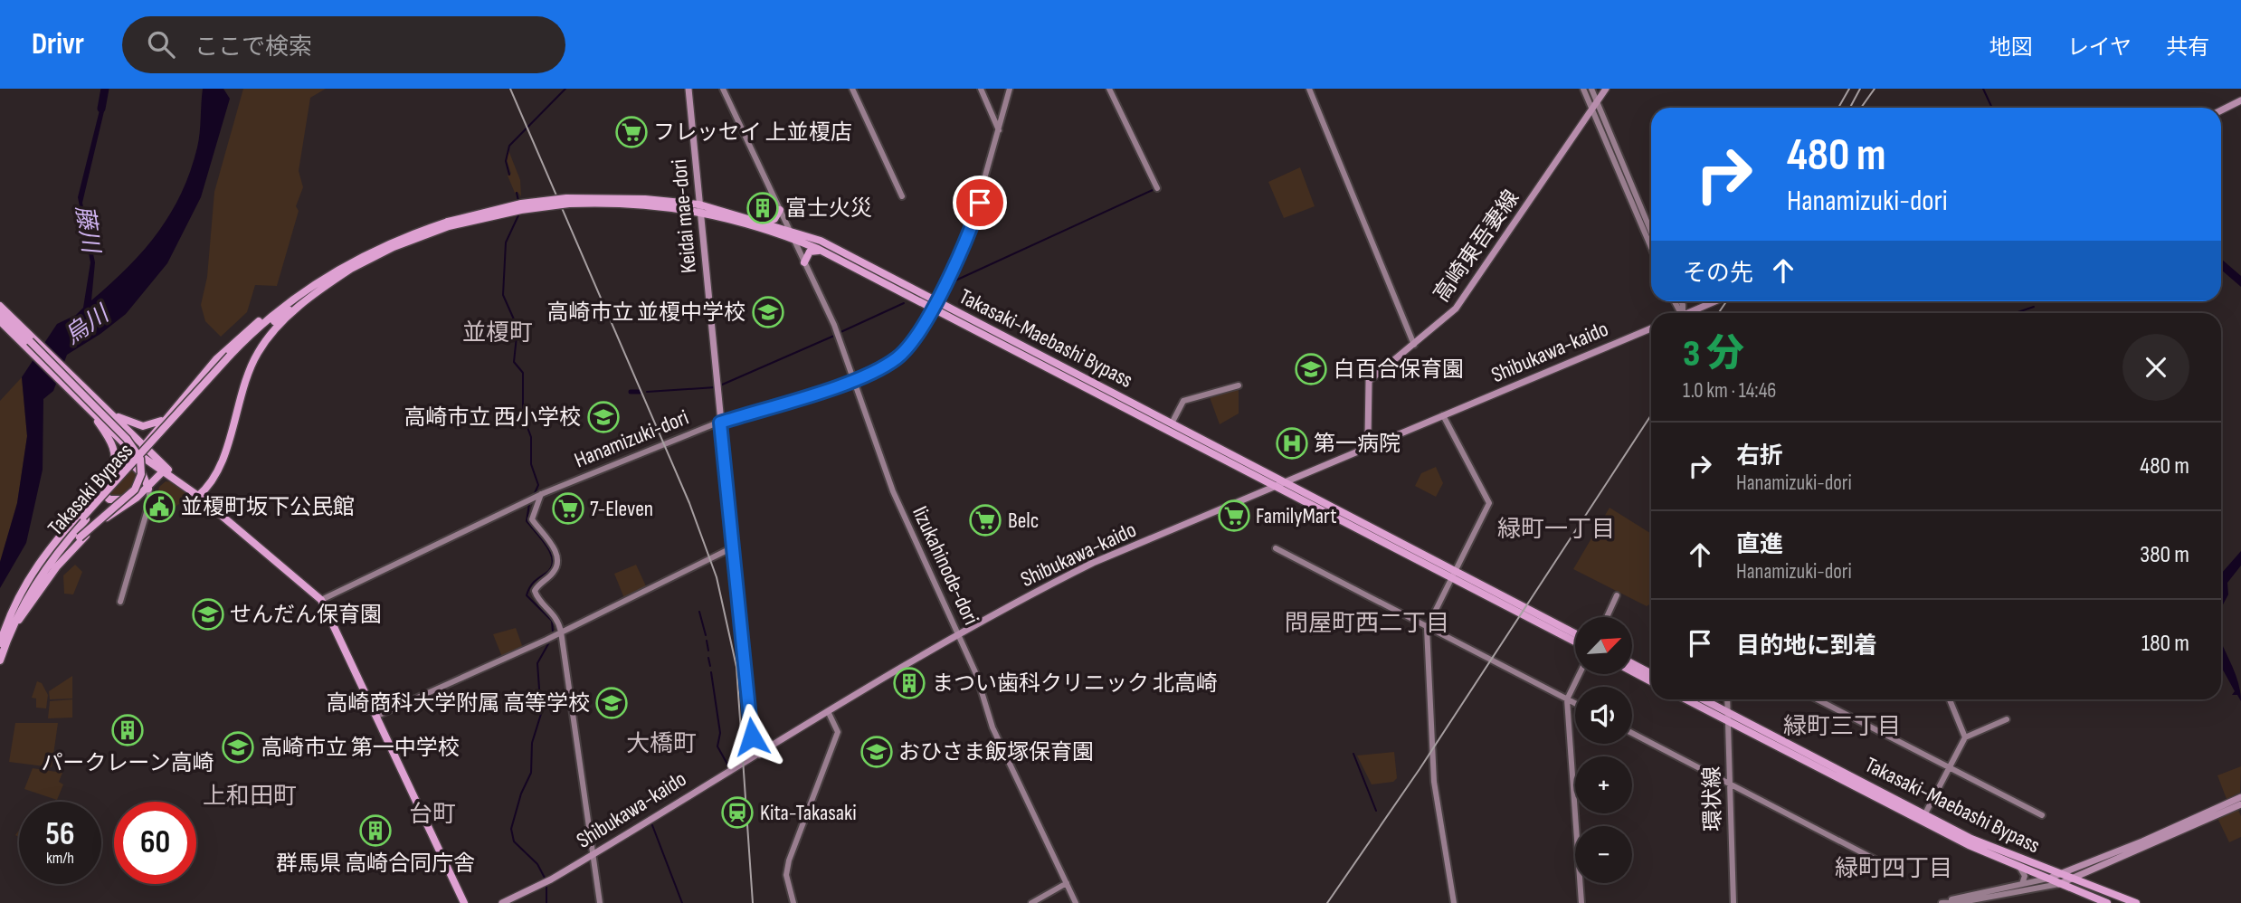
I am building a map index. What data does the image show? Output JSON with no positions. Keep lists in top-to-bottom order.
{
  "streets": {
    "highway": ["Takasaki-Maebashi Bypass", "Takasaki Bypass"],
    "main road": ["Keidai mae-dori", "高崎東吾妻線", "Shibukawa-kaido"],
    "street": ["Hanamizuki-dori", "Iizukahinode-dori", "環状線"]
  },
  "crossings": [
    ["Keidai mae-dori", "Takasaki-Maebashi Bypass"],
    ["Keidai mae-dori", "Shibukawa-kaido"],
    ["Keidai mae-dori", "Hanamizuki-dori"],
    ["高崎東吾妻線", "Shibukawa-kaido"],
    ["Takasaki-Maebashi Bypass", "Shibukawa-kaido"],
    ["Takasaki-Maebashi Bypass", "Hanamizuki-dori"],
    ["Takasaki-Maebashi Bypass", "Takasaki Bypass"],
    ["Takasaki-Maebashi Bypass", "Iizukahinode-dori"],
    ["Takasaki-Maebashi Bypass", "環状線"],
    ["Shibukawa-kaido", "Iizukahinode-dori"],
    ["Hanamizuki-dori", "Iizukahinode-dori"]
  ],
  "districts": [
    "並榎町",
    "緑町一丁目",
    "問屋町西二丁目",
    "緑町三丁目",
    "大橋町",
    "上和田町",
    "台町",
    "緑町四丁目"
  ],
  "water": ["藤川", "烏川"],
  "places": {
    "supermarket": [
      "フレッセイ 上並榎店",
      "7-Eleven",
      "FamilyMart",
      "Belc"
    ],
    "building": [
      "富士火災",
      "まつい歯科クリニック 北高崎",
      "パークレーン高崎",
      "群馬県 高崎合同庁舎"
    ],
    "school or university": [
      "高崎市立 並榎中学校",
      "白百合保育園",
      "高崎市立 西小学校",
      "せんだん保育園",
      "高崎商科大学附属 高等学校",
      "高崎市立 第一中学校",
      "おひさま飯塚保育園"
    ],
    "hospital": ["第一病院"],
    "public building": ["並榎町坂下公民館"],
    "station": ["Kita-Takasaki"]
  },
  "north": "top right",
  "page": {
    "header": "Drivr",
    "search": "ここで検索",
    "nav": ["地図", "レイヤ", "共有"],
    "turn": ["480 m", "Hanamizuki-dori"],
    "then": "その先",
    "heading": ["3 分", "1.0 km · 14:46"],
    "list": [
      {
        "name": "右折",
        "note": "Hanamizuki-dori",
        "value": "480 m"
      },
      {
        "name": "直進",
        "note": "Hanamizuki-dori",
        "value": "380 m"
      },
      {
        "name": "目的地に到着",
        "value": "180 m"
      }
    ],
    "map_buttons": ["+", "−"],
    "speed": "56 km/h",
    "limit": "60"
  }
}
